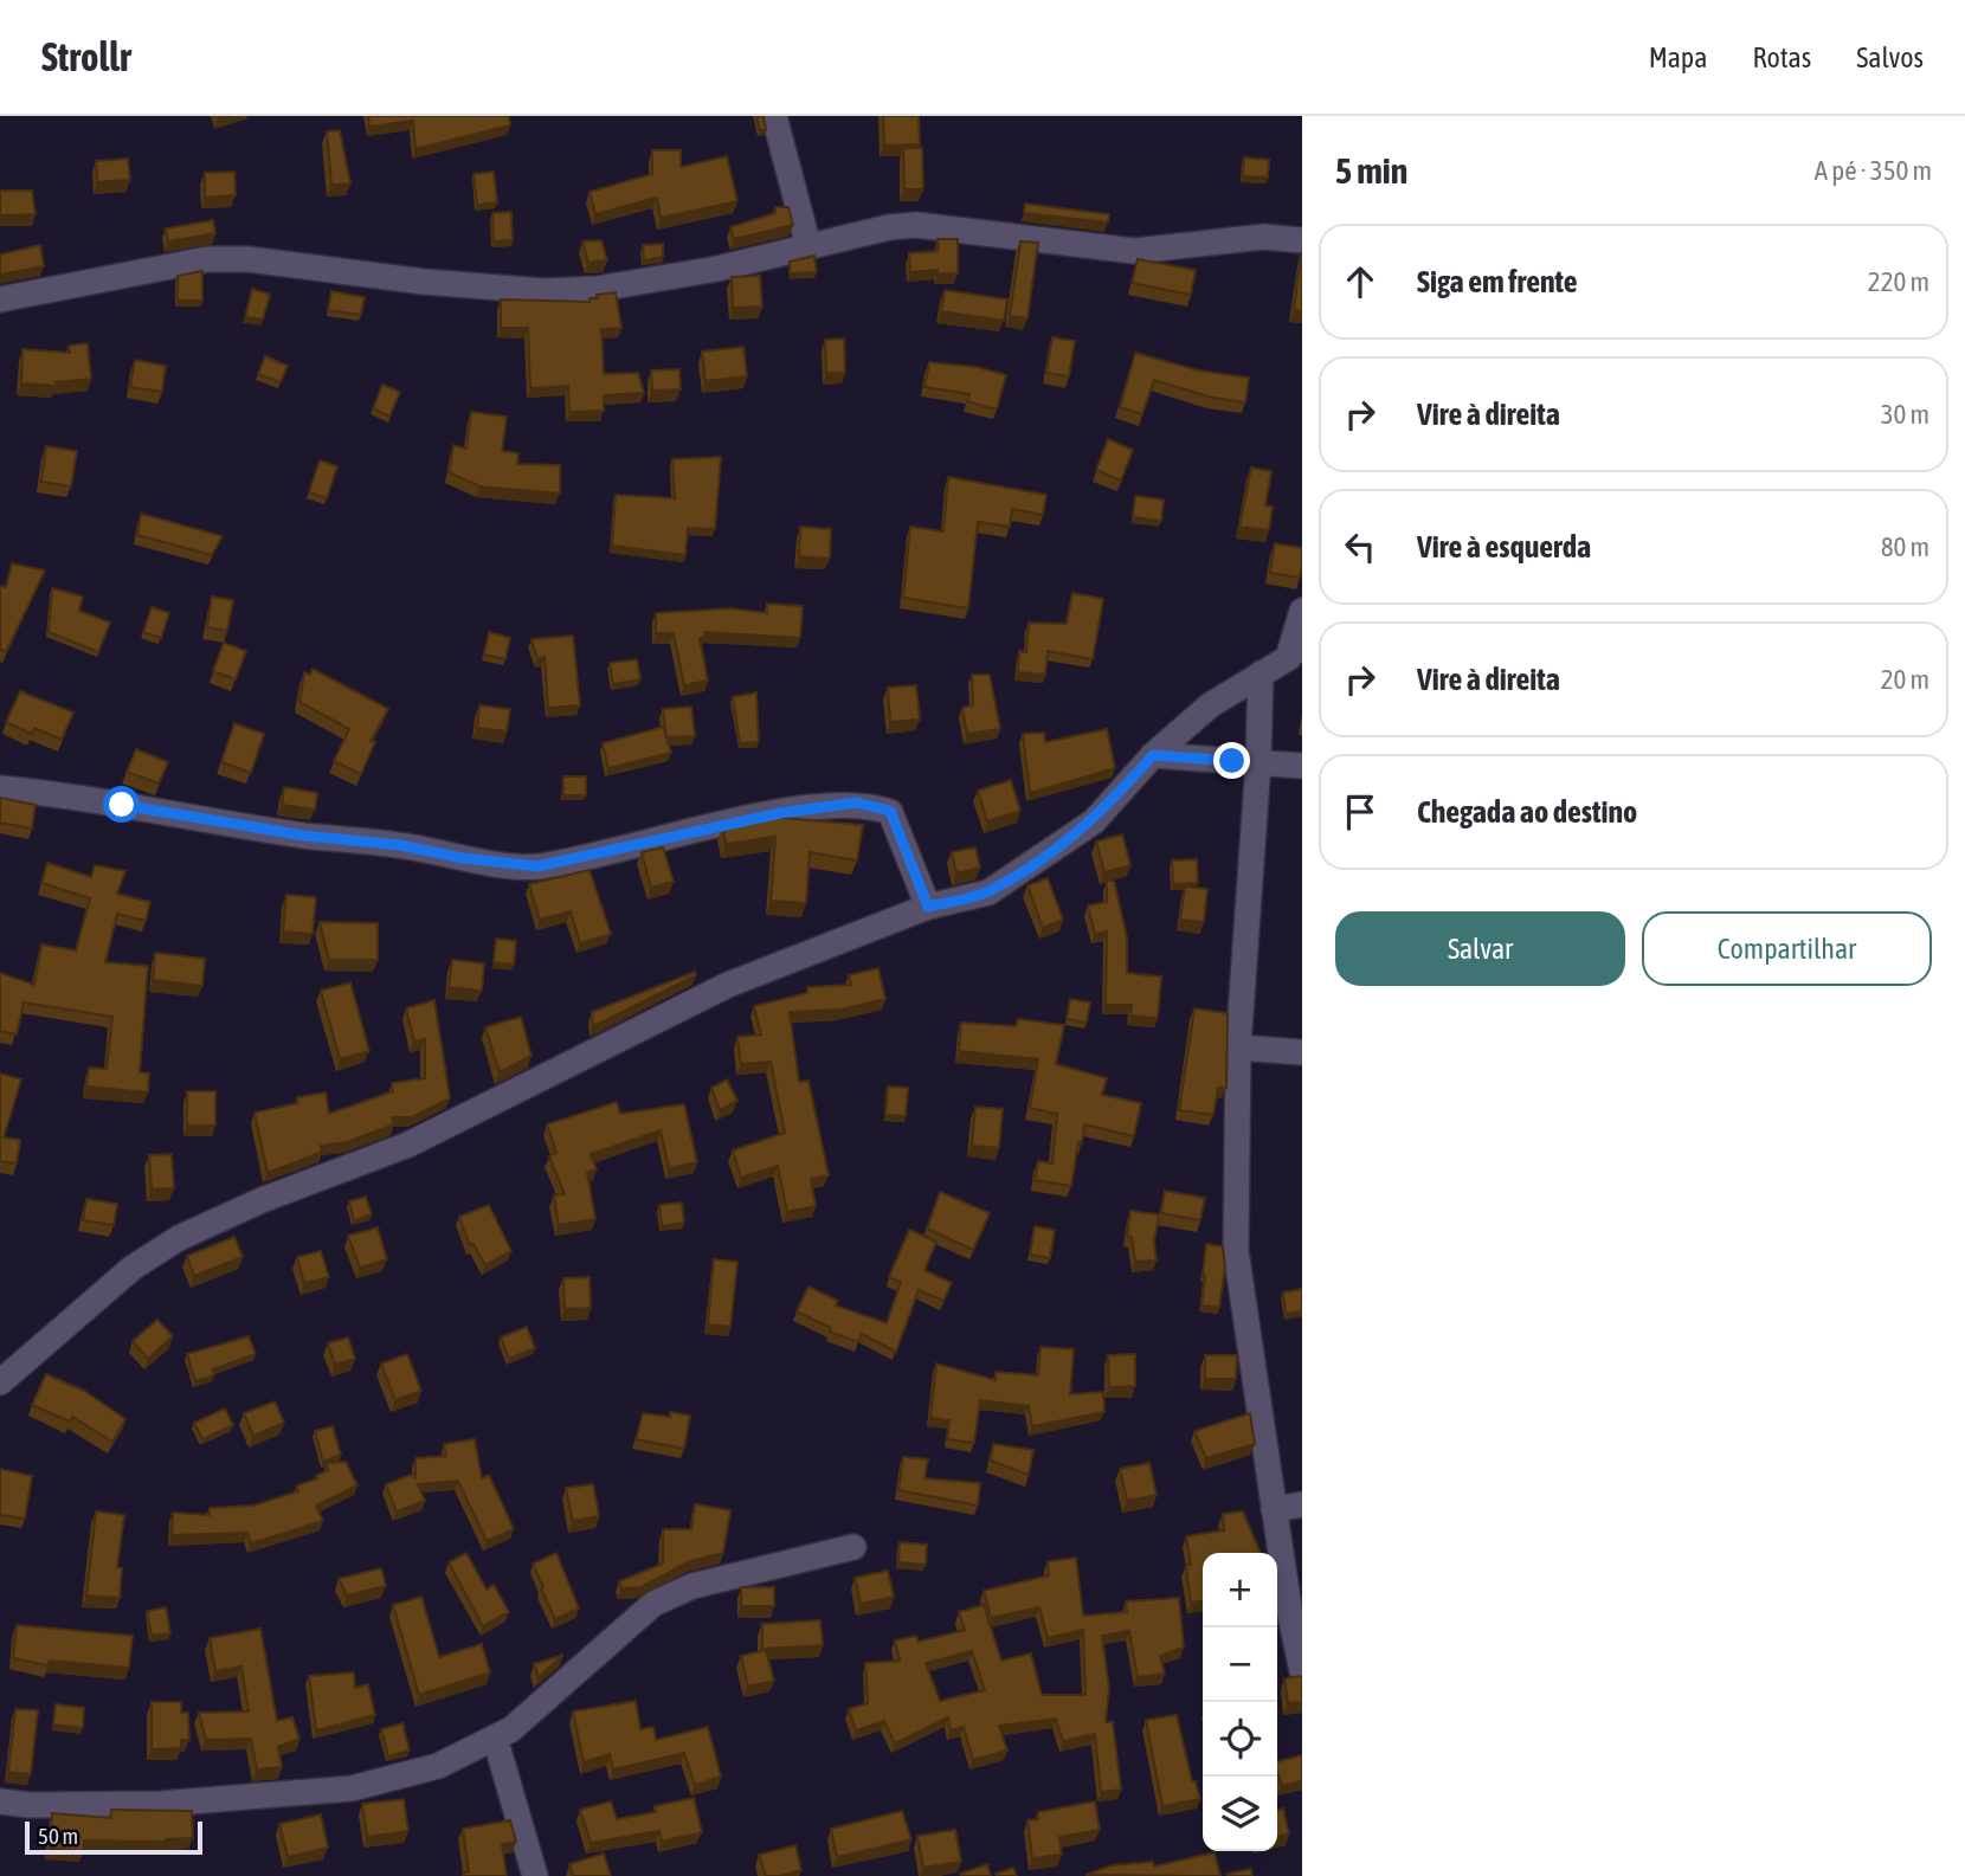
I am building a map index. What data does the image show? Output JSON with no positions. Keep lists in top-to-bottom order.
{
  "scale_bar": "50 m",
  "page": {
    "header": "Strollr",
    "nav": ["Mapa", "Rotas", "Salvos"],
    "heading": ["5 min", "A pé · 350 m"],
    "list": [
      ["Siga em frente", "220 m"],
      ["Vire à direita", "30 m"],
      ["Vire à esquerda", "80 m"],
      ["Vire à direita", "20 m"],
      "Chegada ao destino"
    ],
    "buttons": ["Salvar", "Compartilhar"],
    "map_buttons": ["+", "−"],
    "scale": "50 m"
  }
}
